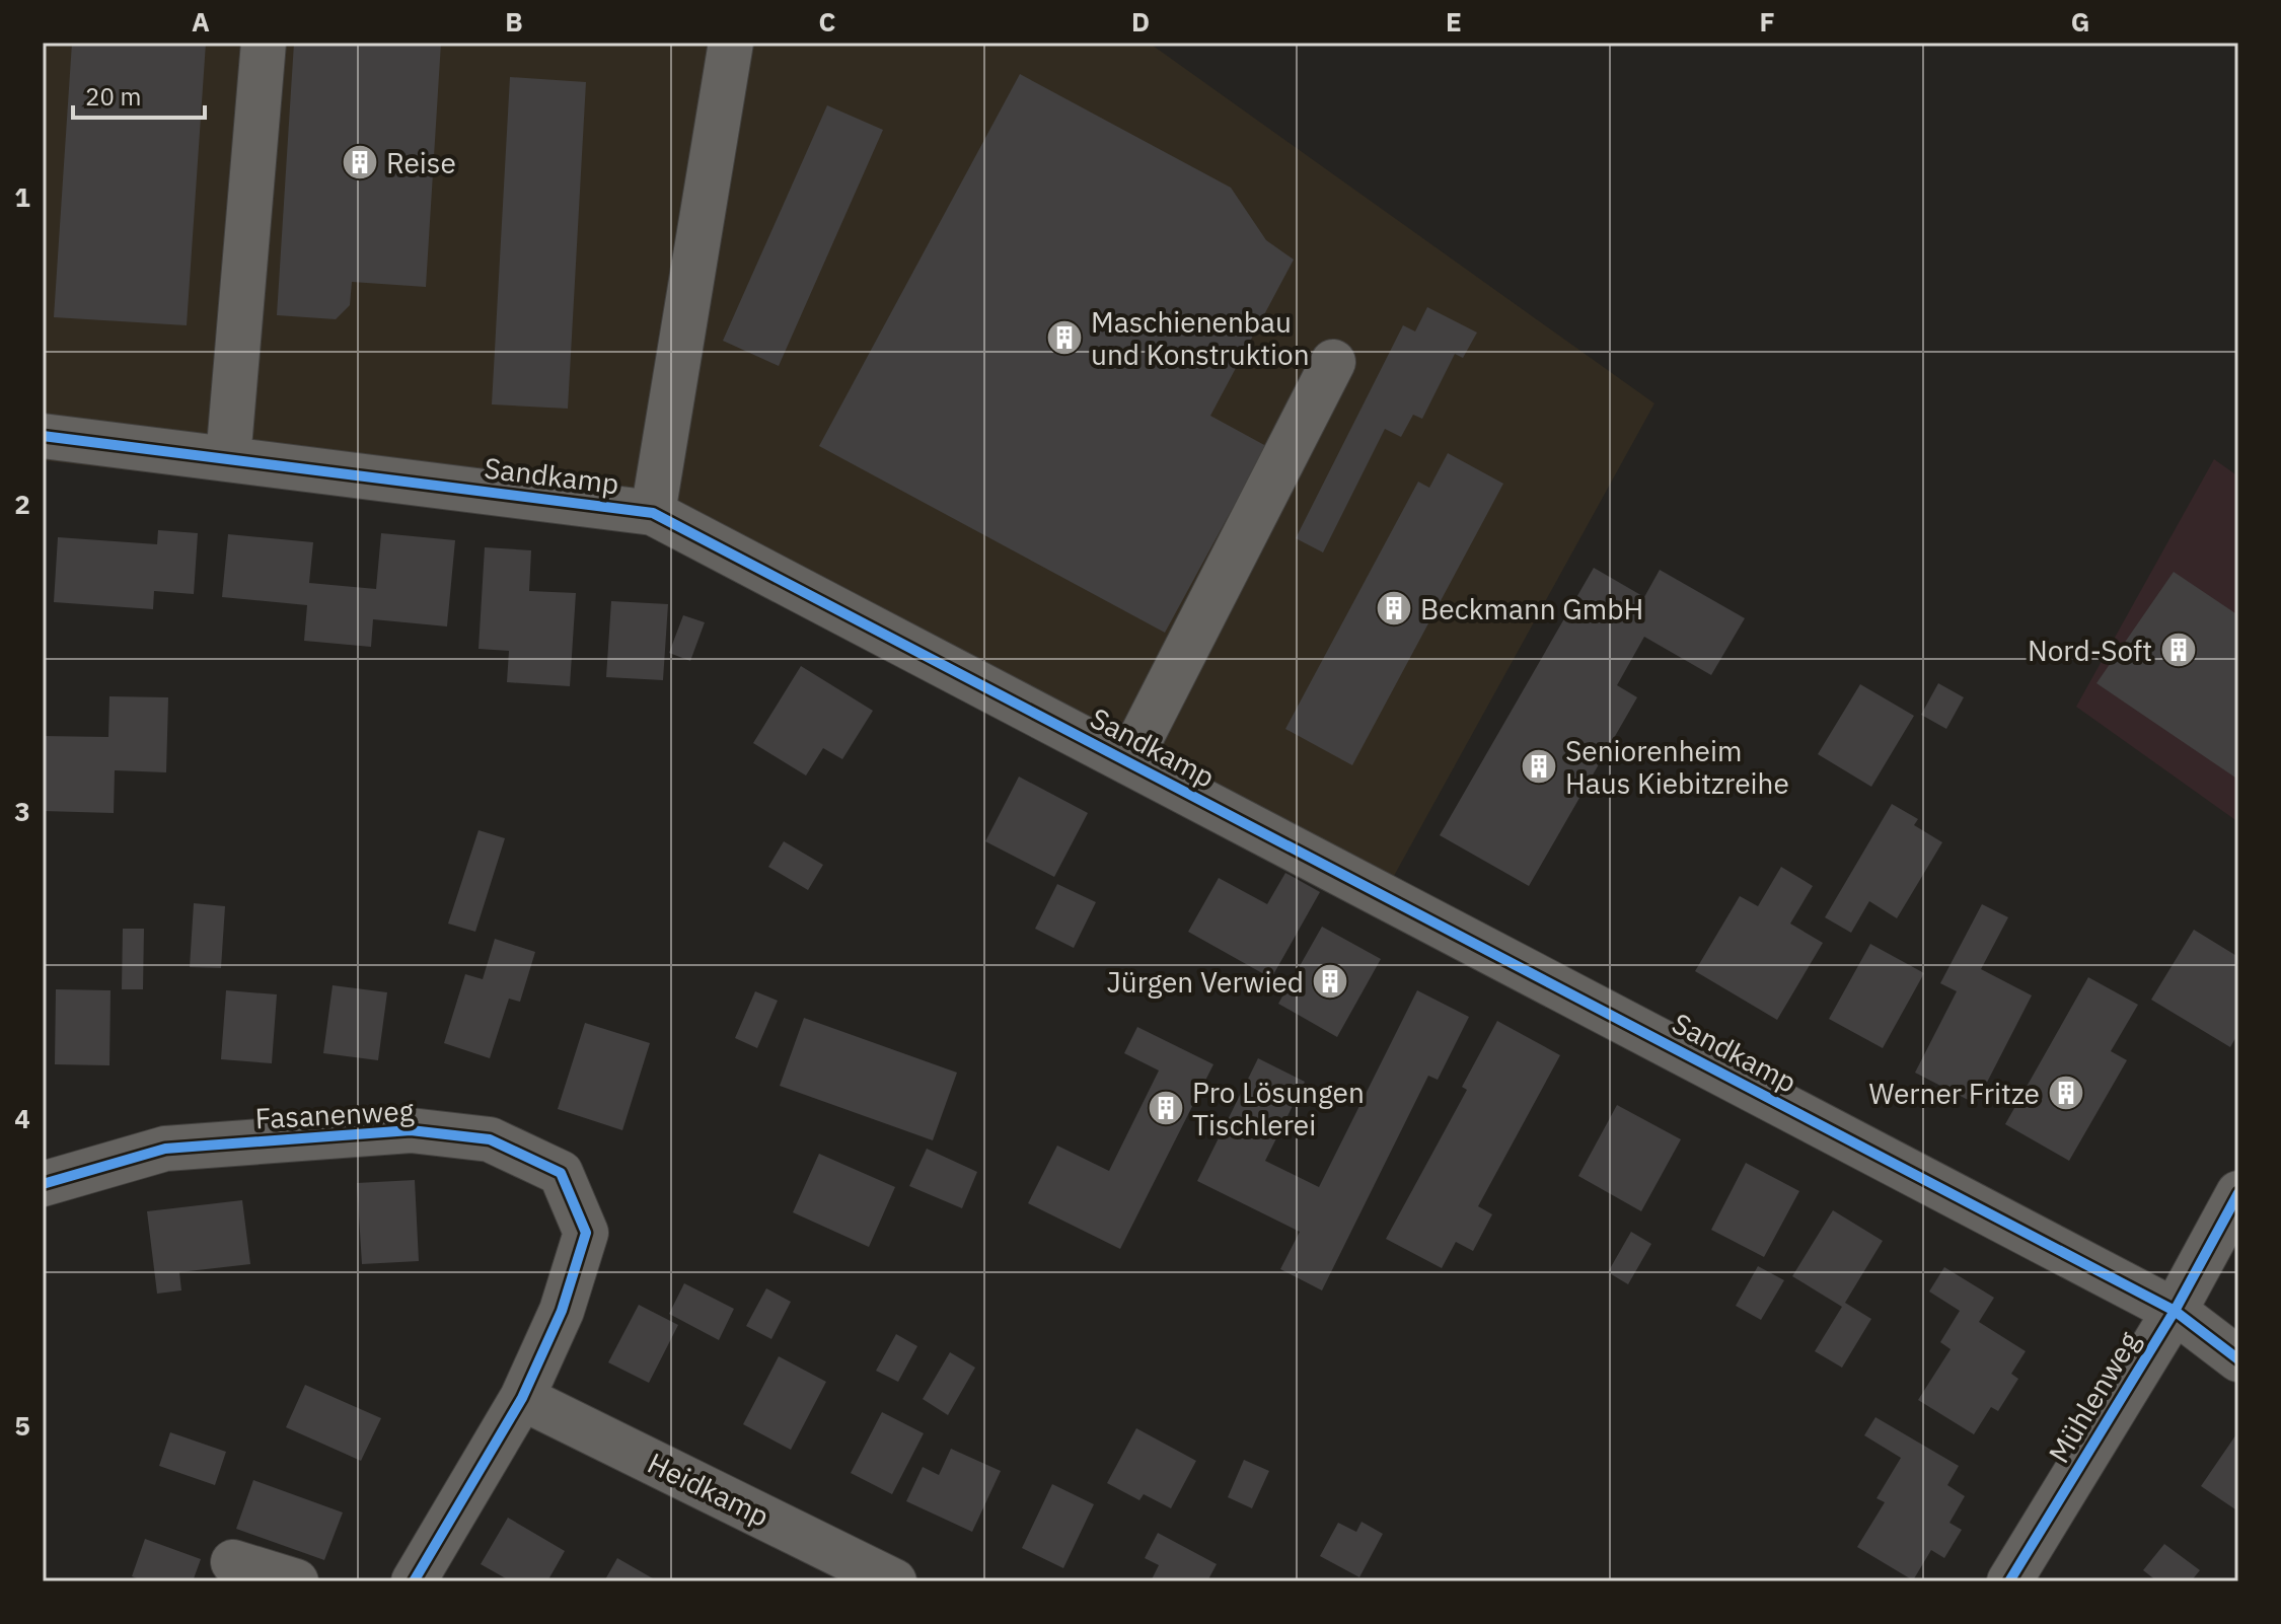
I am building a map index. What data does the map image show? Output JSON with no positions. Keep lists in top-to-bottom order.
{
  "streets": {
    "street": [
      "Sandkamp",
      "Fasanenweg",
      "Mühlenweg",
      "Heidkamp"
    ]
  },
  "crossings": [
    ["Sandkamp", "Mühlenweg"],
    ["Fasanenweg", "Heidkamp"]
  ],
  "places": {
    "building": [
      "Reise",
      "Maschienenbau und Konstruktion",
      "Beckmann GmbH",
      "Nord-Soft",
      "Seniorenheim Haus Kiebitzreihe",
      "Jürgen Verwied",
      "Werner Fritze",
      "Pro Lösungen Tischlerei"
    ]
  },
  "scale_bar": "20 m",
  "grid": {
    "columns": [
      "A",
      "B",
      "C",
      "D",
      "E",
      "F",
      "G"
    ],
    "rows": [
      "1",
      "2",
      "3",
      "4",
      "5"
    ]
  }
}
